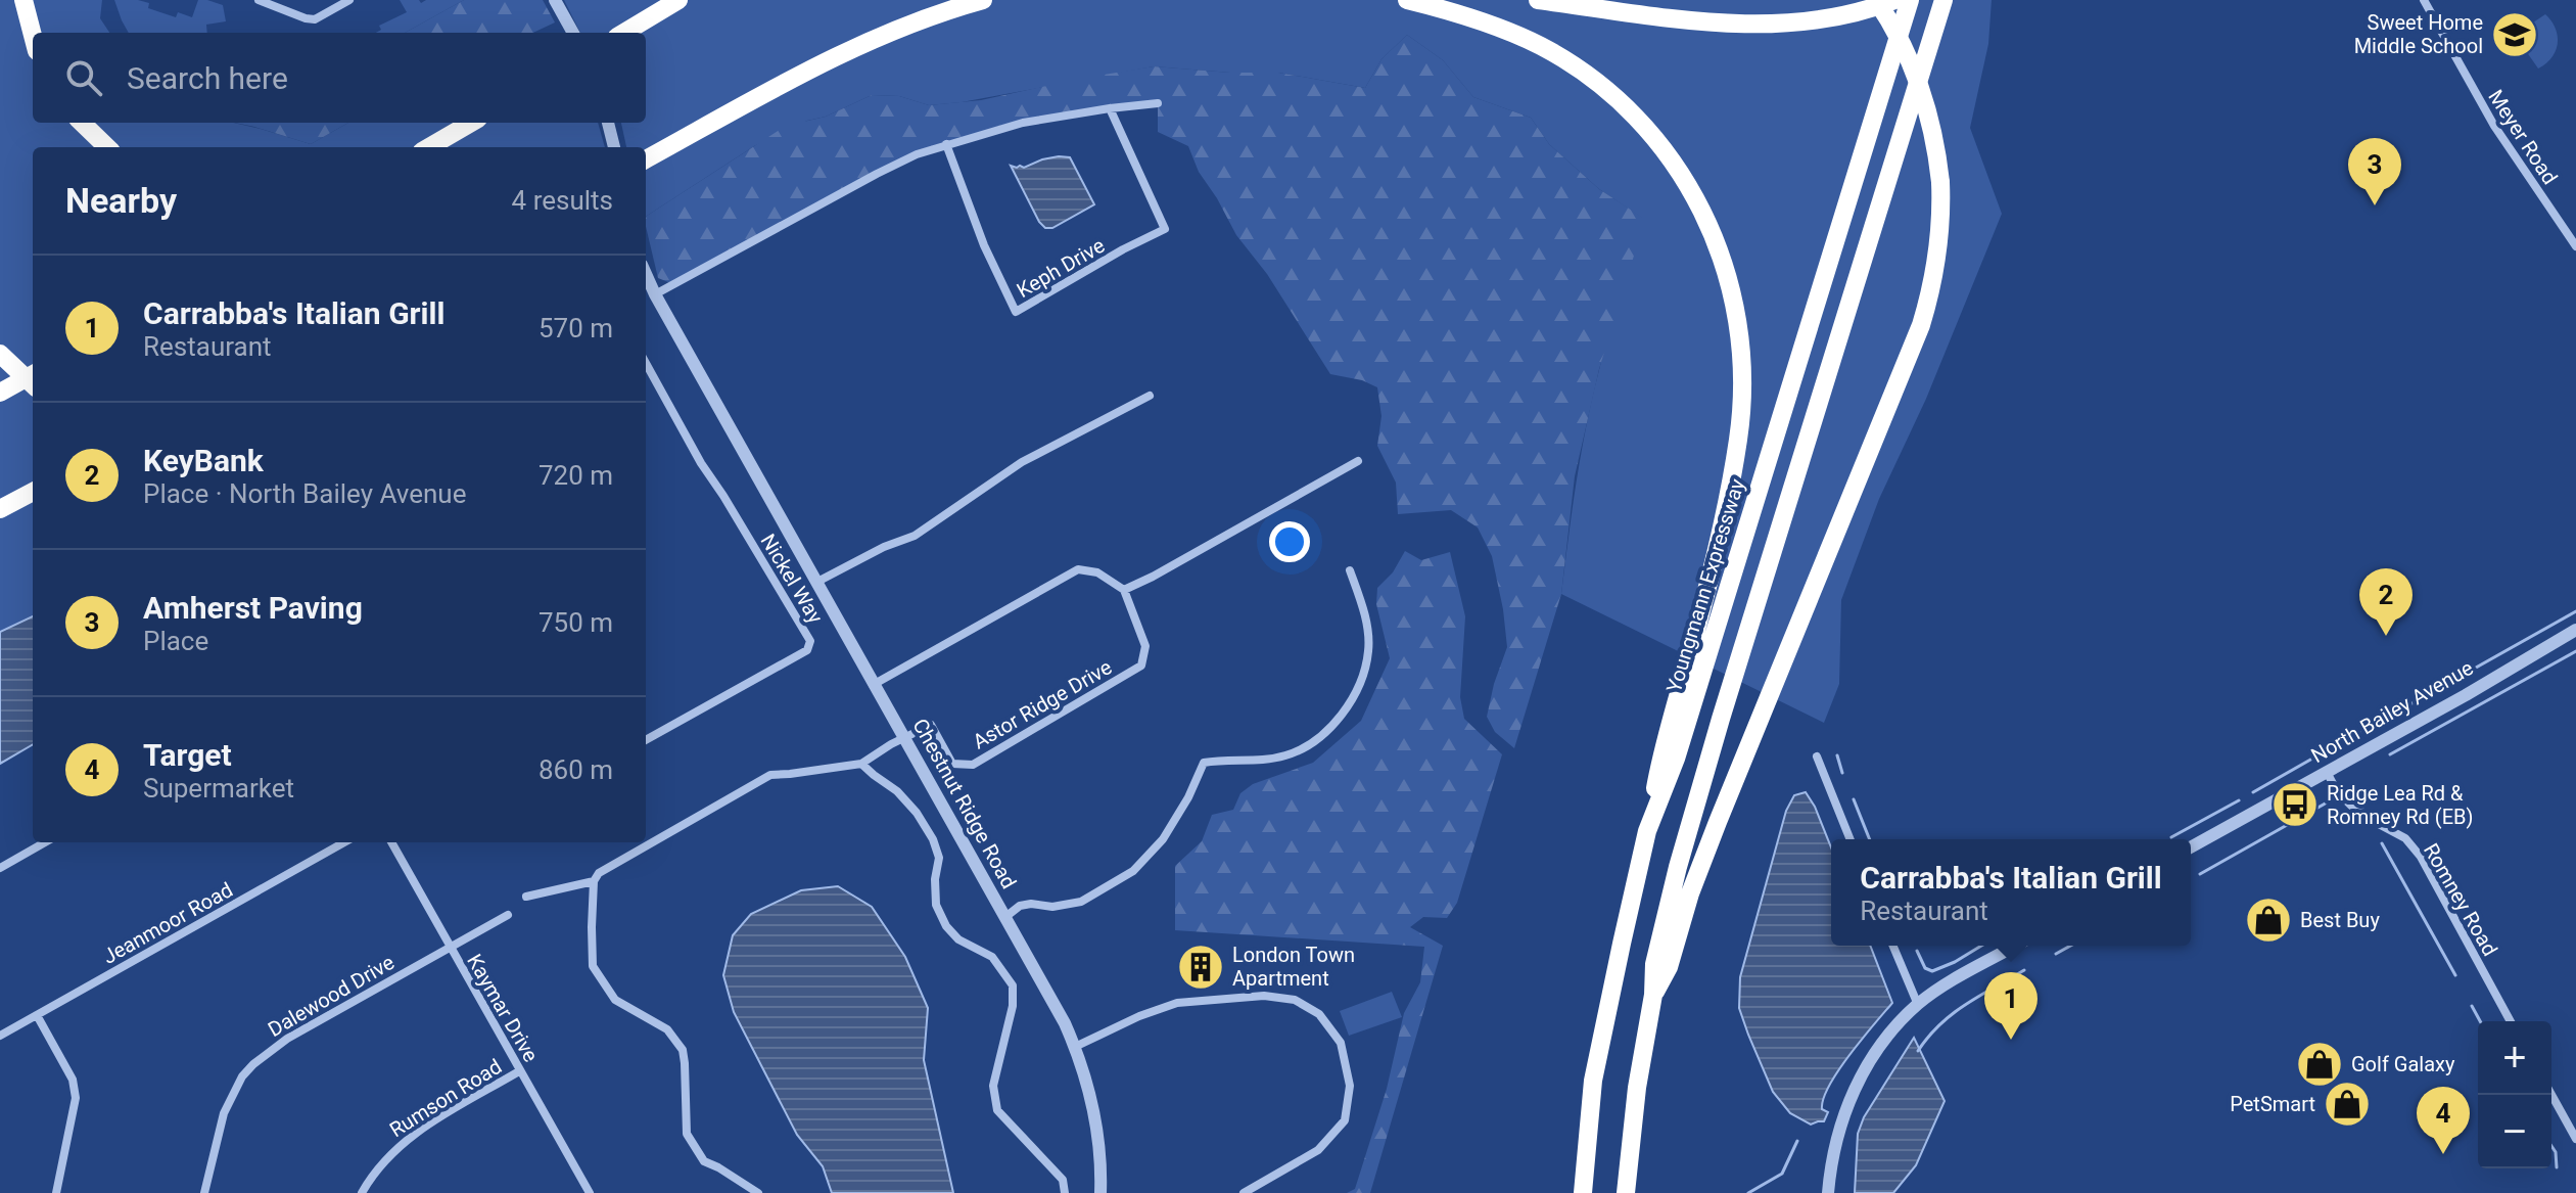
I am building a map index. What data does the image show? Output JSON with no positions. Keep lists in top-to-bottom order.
{
  "streets": {
    "highway": ["Youngmann Expressway"],
    "street": [
      "Meyer Road",
      "Keph Drive",
      "Nickel Way",
      "Astor Ridge Drive",
      "North Bailey Avenue",
      "Chestnut Ridge Road",
      "Romney Road",
      "Jeanmoor Road",
      "Dalewood Drive",
      "Kaymar Drive",
      "Rumson Road"
    ]
  },
  "crossings": [
    ["Astor Ridge Drive", "Chestnut Ridge Road"],
    ["North Bailey Avenue", "Romney Road"],
    ["Dalewood Drive", "Kaymar Drive"],
    ["Kaymar Drive", "Rumson Road"]
  ],
  "places": {
    "school or university": ["Sweet Home Middle School"],
    "bus stop": ["Ridge Lea Rd & Romney Rd (EB)"],
    "shop": ["Best Buy", "Golf Galaxy", "PetSmart"],
    "building": ["London Town Apartment"]
  },
  "page": {
    "search": "Search here",
    "pins": [
      "3",
      "2",
      "1",
      "4"
    ],
    "heading": ["Nearby", "4 results"],
    "list": [
      {
        "mark": "1",
        "name": "Carrabba's Italian Grill",
        "note": "Restaurant",
        "value": "570 m"
      },
      {
        "mark": "2",
        "name": "KeyBank",
        "note": "Place · North Bailey Avenue",
        "value": "720 m"
      },
      {
        "mark": "3",
        "name": "Amherst Paving",
        "note": "Place",
        "value": "750 m"
      },
      {
        "mark": "4",
        "name": "Target",
        "note": "Supermarket",
        "value": "860 m"
      }
    ],
    "popup": ["Carrabba's Italian Grill", "Restaurant"],
    "map_buttons": ["+", "−"]
  }
}
